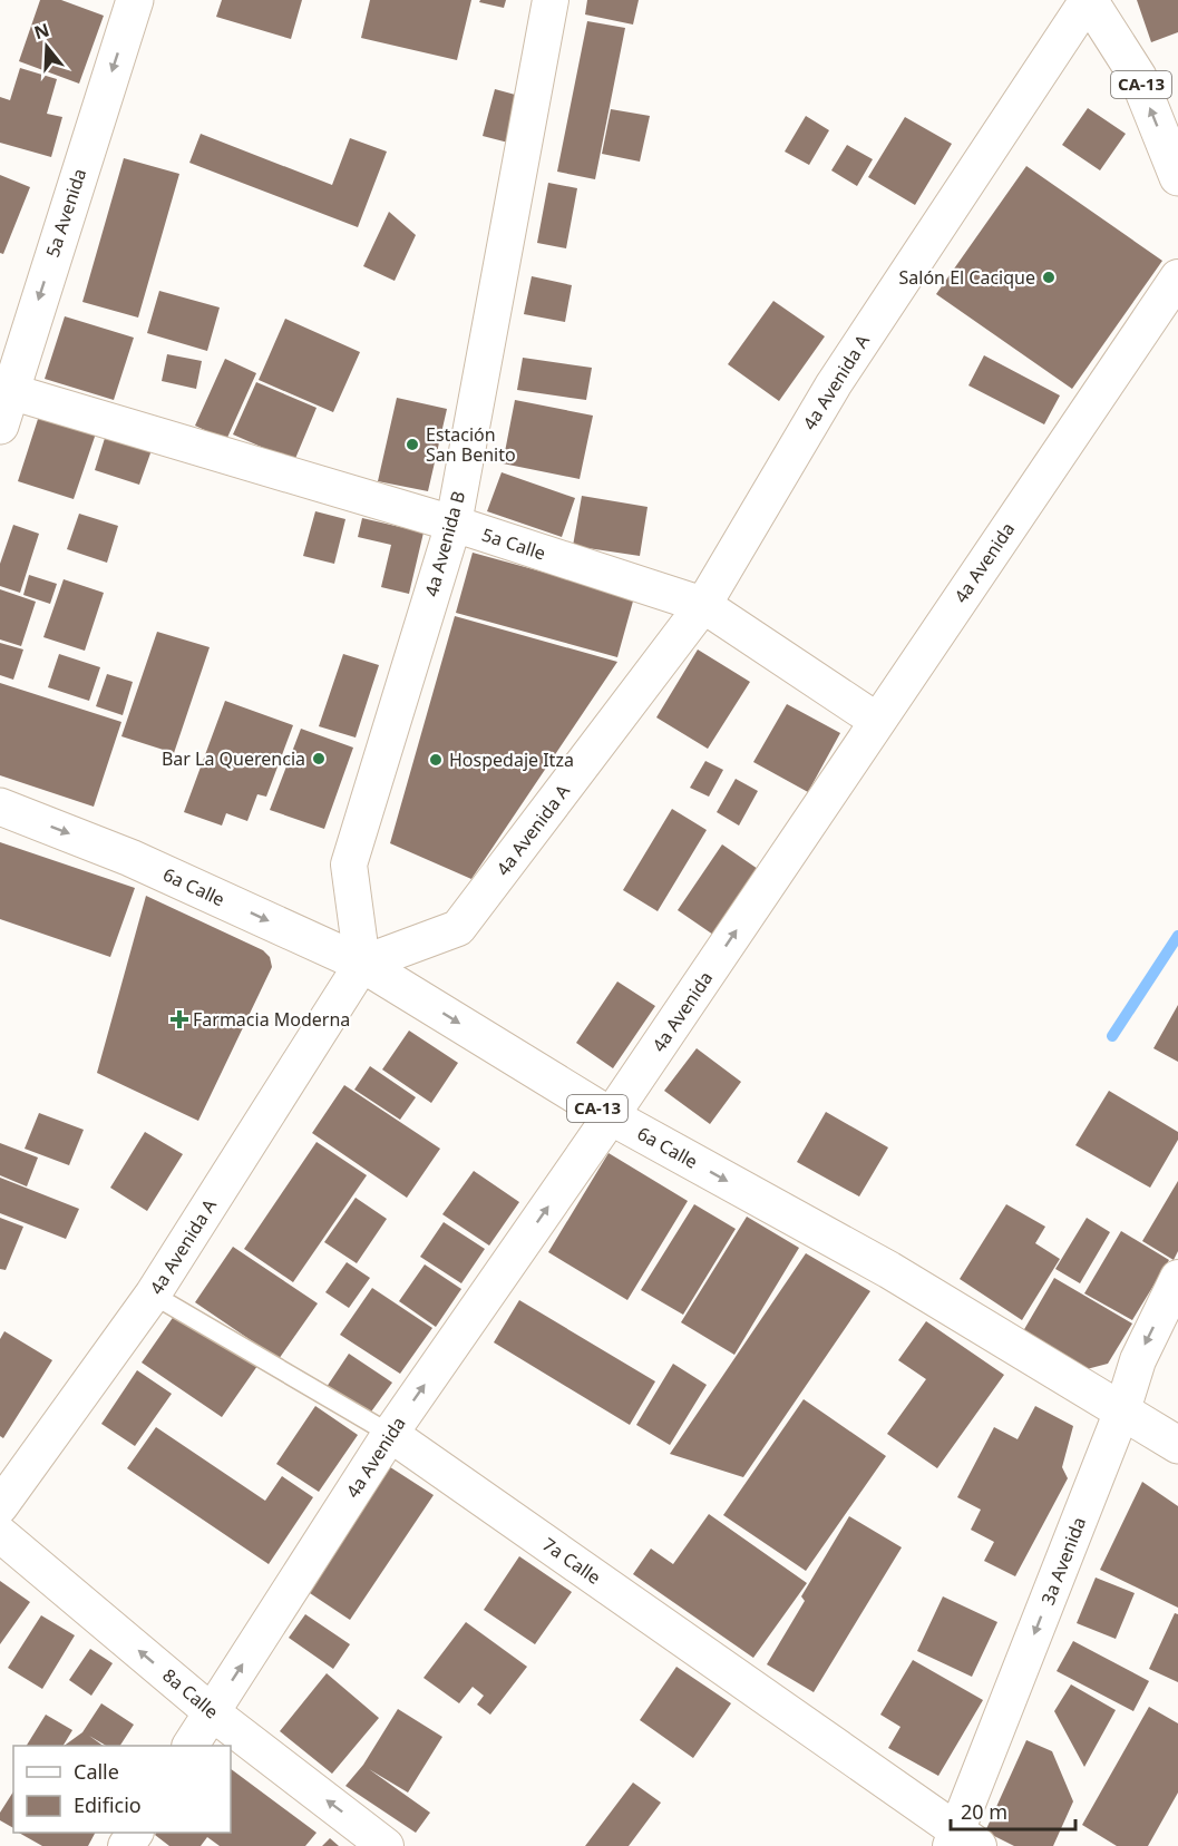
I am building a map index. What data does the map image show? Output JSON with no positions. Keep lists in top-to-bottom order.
{
  "streets": {
    "main road": ["CA-13", "5a Avenida", "6a Calle"],
    "street": [
      "4a Avenida A",
      "4a Avenida B",
      "5a Calle",
      "4a Avenida",
      "7a Calle",
      "3a Avenida",
      "8a Calle"
    ]
  },
  "crossings": [
    ["CA-13", "4a Avenida A"],
    ["5a Avenida", "5a Calle"],
    ["4a Avenida A", "4a Avenida B"],
    ["4a Avenida A", "5a Calle"],
    ["4a Avenida A", "6a Calle"],
    ["4a Avenida A", "7a Calle"],
    ["4a Avenida B", "5a Calle"],
    ["4a Avenida B", "6a Calle"],
    ["5a Calle", "4a Avenida"],
    ["4a Avenida", "6a Calle"],
    ["4a Avenida", "7a Calle"],
    ["4a Avenida", "8a Calle"],
    ["6a Calle", "3a Avenida"],
    ["7a Calle", "3a Avenida"]
  ],
  "one_way": [
    "5a Avenida",
    "4a Avenida",
    "6a Calle",
    "3a Avenida",
    "8a Calle"
  ],
  "places": {
    "other": [
      "Salón El Cacique",
      "Estación San Benito",
      "Bar La Querencia",
      "Hospedaje Itza"
    ],
    "health": ["Farmacia Moderna"]
  },
  "legend": ["Calle", "Edificio"],
  "scale_bar": "20 m",
  "north": "top"
}
